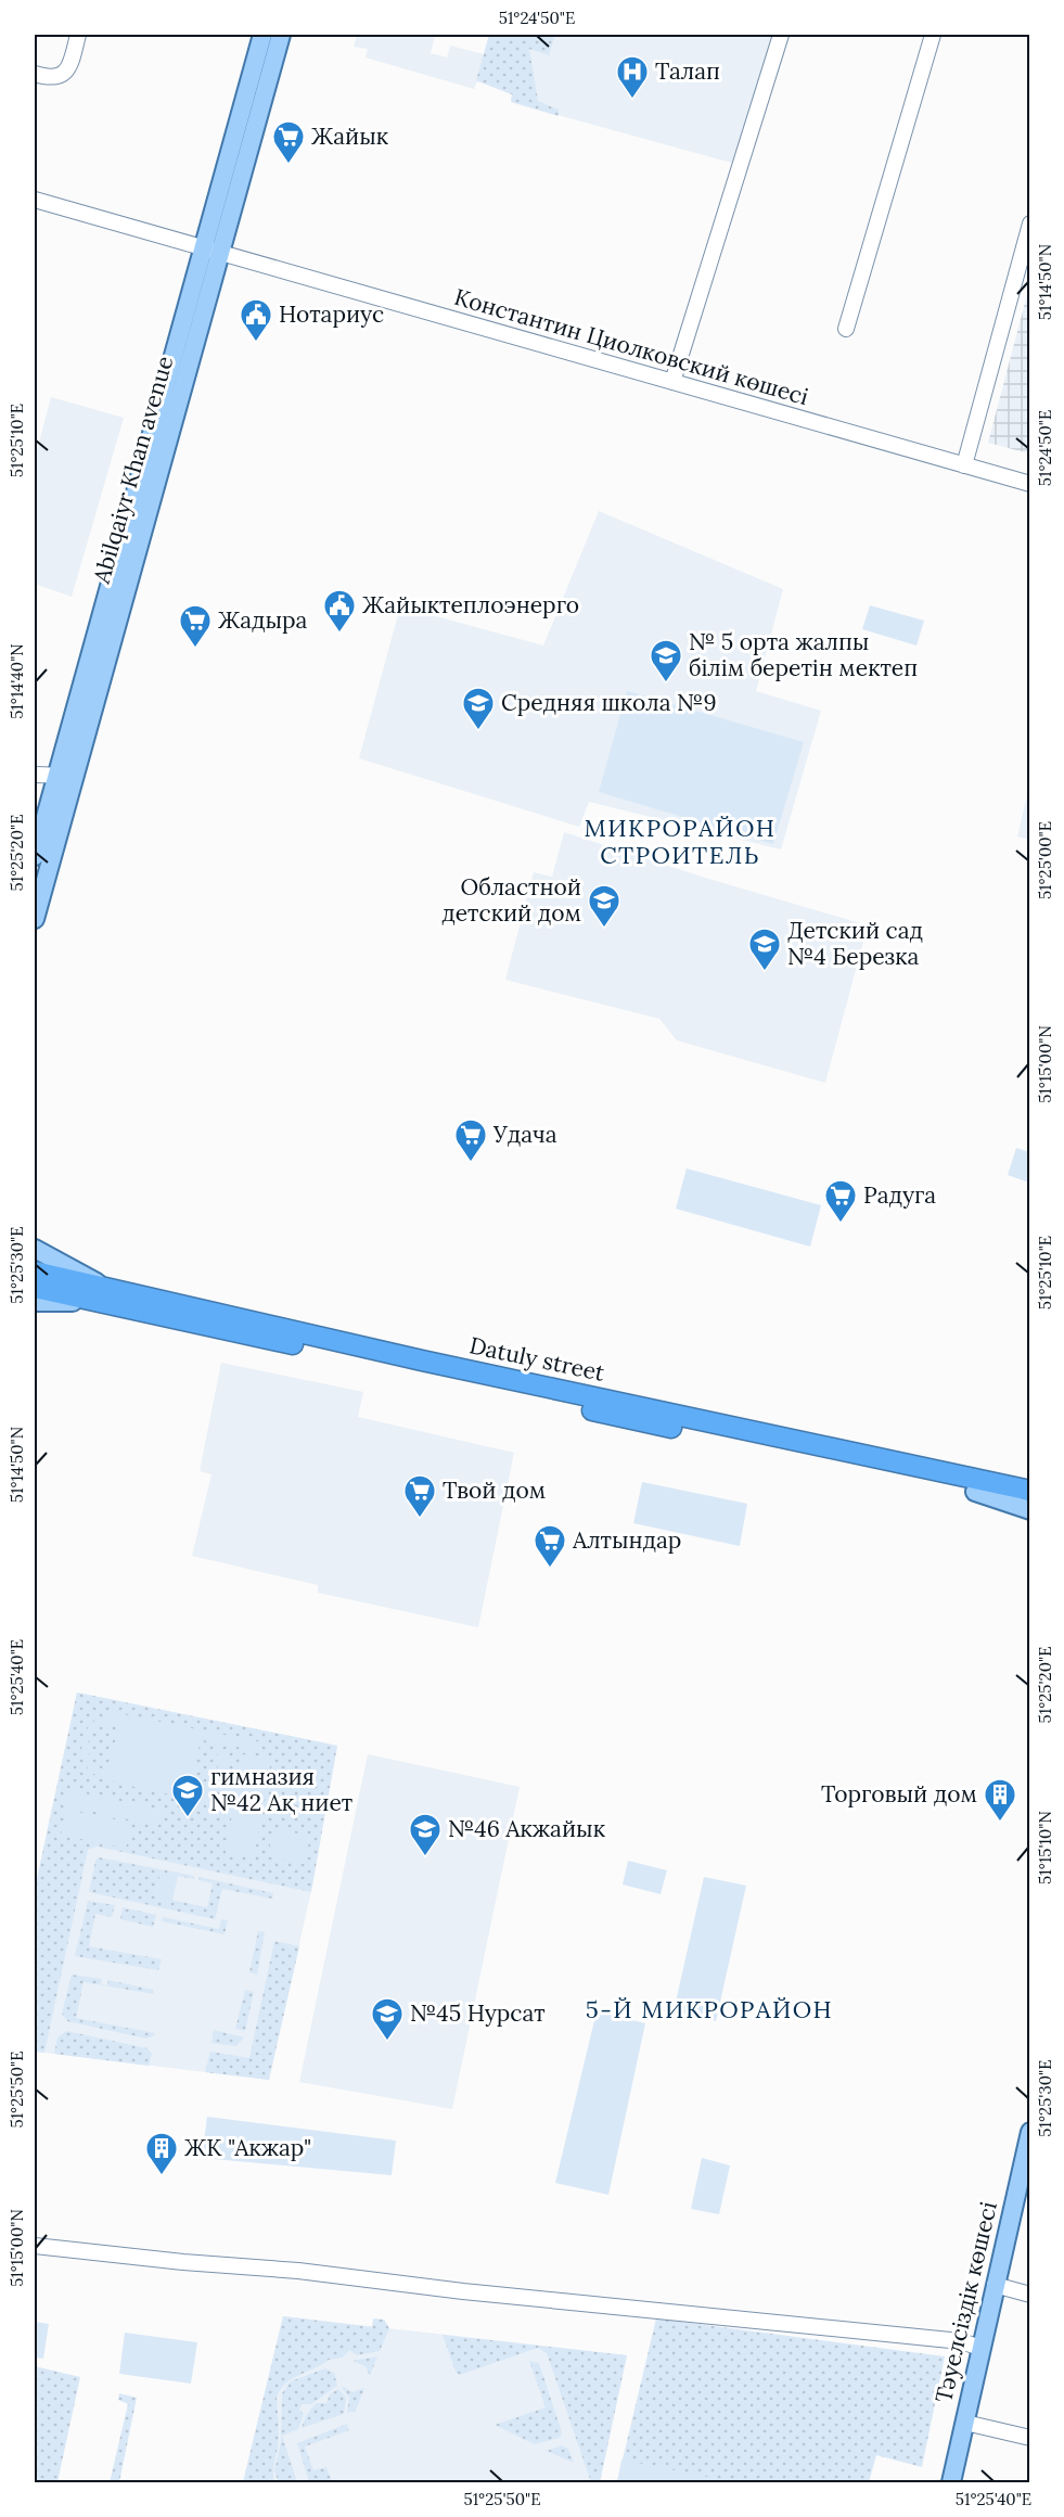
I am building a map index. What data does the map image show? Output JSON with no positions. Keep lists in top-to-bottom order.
{
  "streets": {
    "highway": ["Datuly street"],
    "main road": ["Abilqaiyr Khan avenue", "Тәуелсіздік көшесі"],
    "street": ["Константин Циолковский көшесі"]
  },
  "crossings": [
    ["Константин Циолковский көшесі", "Abilqaiyr Khan avenue"]
  ],
  "districts": ["МИКРОРАЙОН СТРОИТЕЛЬ", "5-Й МИКРОРАЙОН"],
  "places": {
    "hospital": ["Талап"],
    "supermarket": [
      "Жайык",
      "Жадыра",
      "Удача",
      "Радуга",
      "Твой дом",
      "Алтындар"
    ],
    "public building": ["Нотариус", "Жайыктеплоэнерго"],
    "school or university": [
      "№ 5 орта жалпы білім беретін мектеп",
      "Средняя школа №9",
      "Областной детский дом",
      "Детский сад №4 Березка",
      "гимназия №42 Ақ ниет",
      "№46 Акжайык",
      "№45 Нурсат"
    ],
    "building": ["Торговый дом", "ЖК \"Акжар\""]
  },
  "coordinates": [
    "51°24'50\"E",
    "51°14'50\"N",
    "51°25'10\"E",
    "51°14'40\"N",
    "51°25'20\"E",
    "51°25'00\"E",
    "51°15'00\"N",
    "51°25'30\"E",
    "51°25'40\"E",
    "51°15'10\"N",
    "51°25'50\"E"
  ]
}
